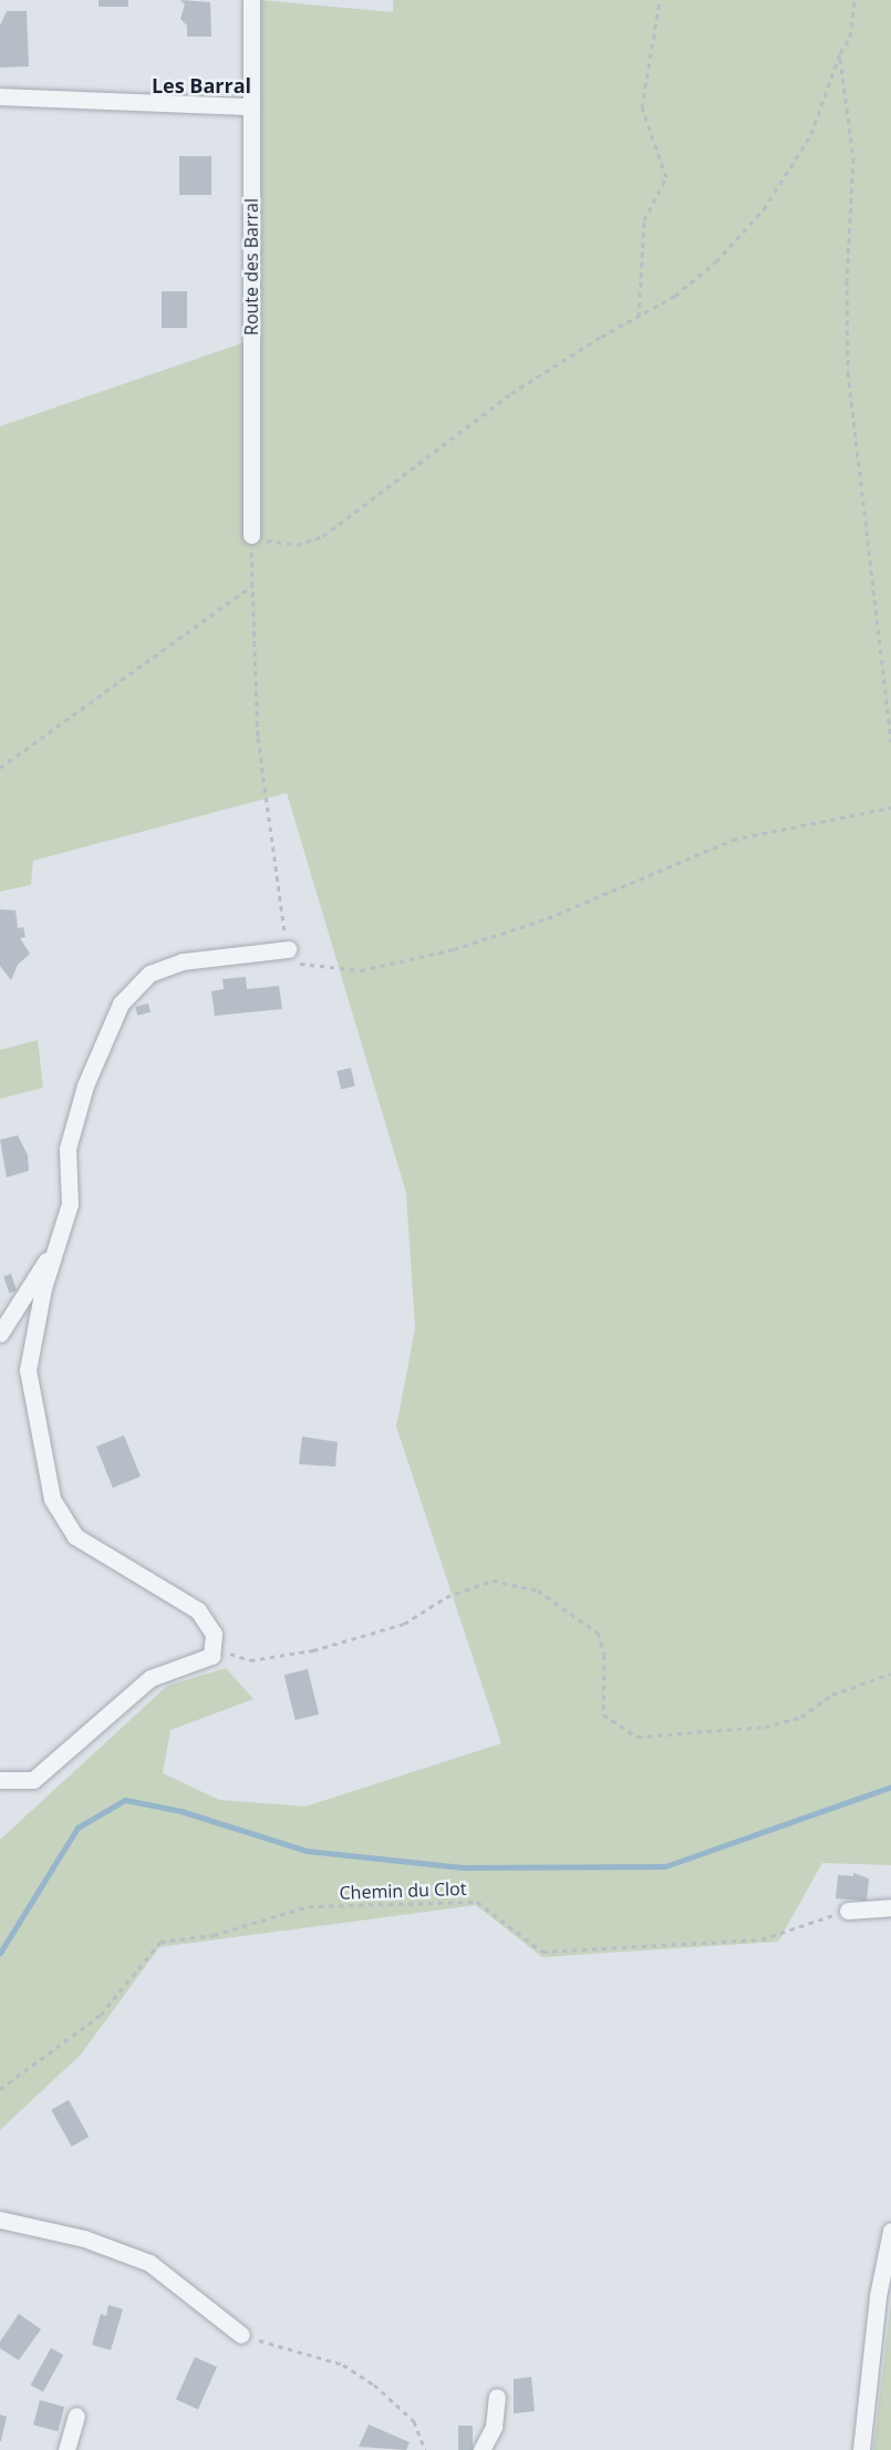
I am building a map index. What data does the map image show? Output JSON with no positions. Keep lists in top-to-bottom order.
{
  "streets": {
    "street": ["Route des Barral"],
    "path": ["Chemin du Clot"]
  },
  "districts": ["Les Barral"]
}
